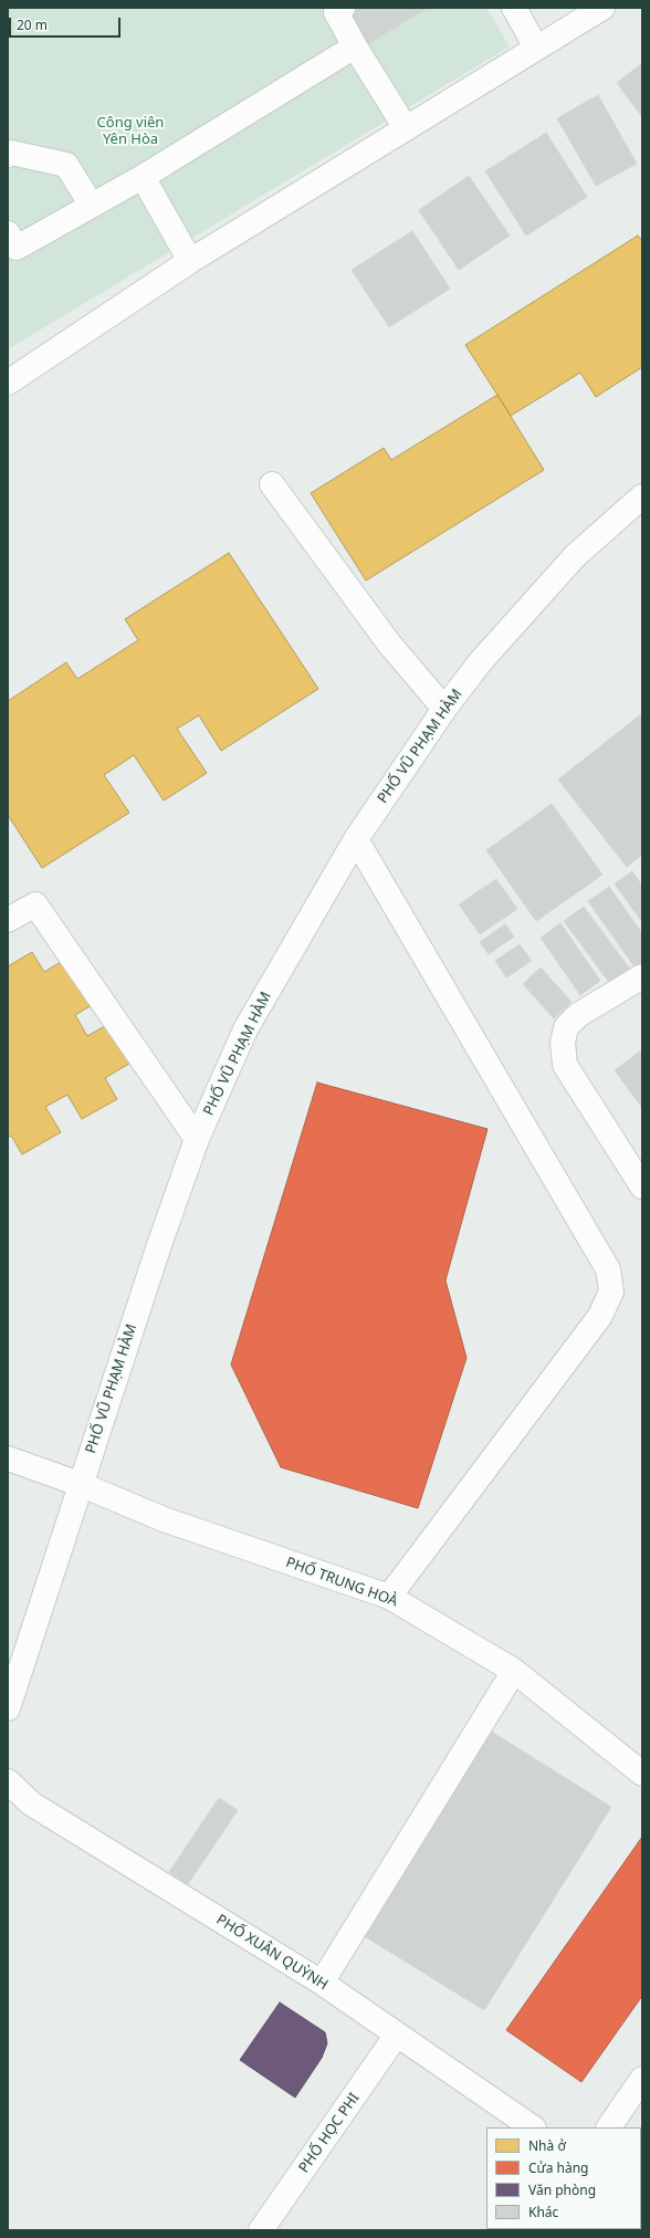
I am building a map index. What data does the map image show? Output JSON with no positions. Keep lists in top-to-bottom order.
{
  "streets": {
    "street": [
      "PHỐ VŨ PHẠM HÀM",
      "PHỐ TRUNG HOÀ",
      "PHỐ XUÂN QUỲNH",
      "PHỐ HỌC PHI"
    ]
  },
  "crossings": [
    ["PHỐ VŨ PHẠM HÀM", "PHỐ TRUNG HOÀ"],
    ["PHỐ XUÂN QUỲNH", "PHỐ HỌC PHI"]
  ],
  "parks": ["Công viên Yên Hòa"],
  "legend": [
    "Nhà ở",
    "Cửa hàng",
    "Văn phòng",
    "Khác"
  ],
  "scale_bar": "20 m"
}
